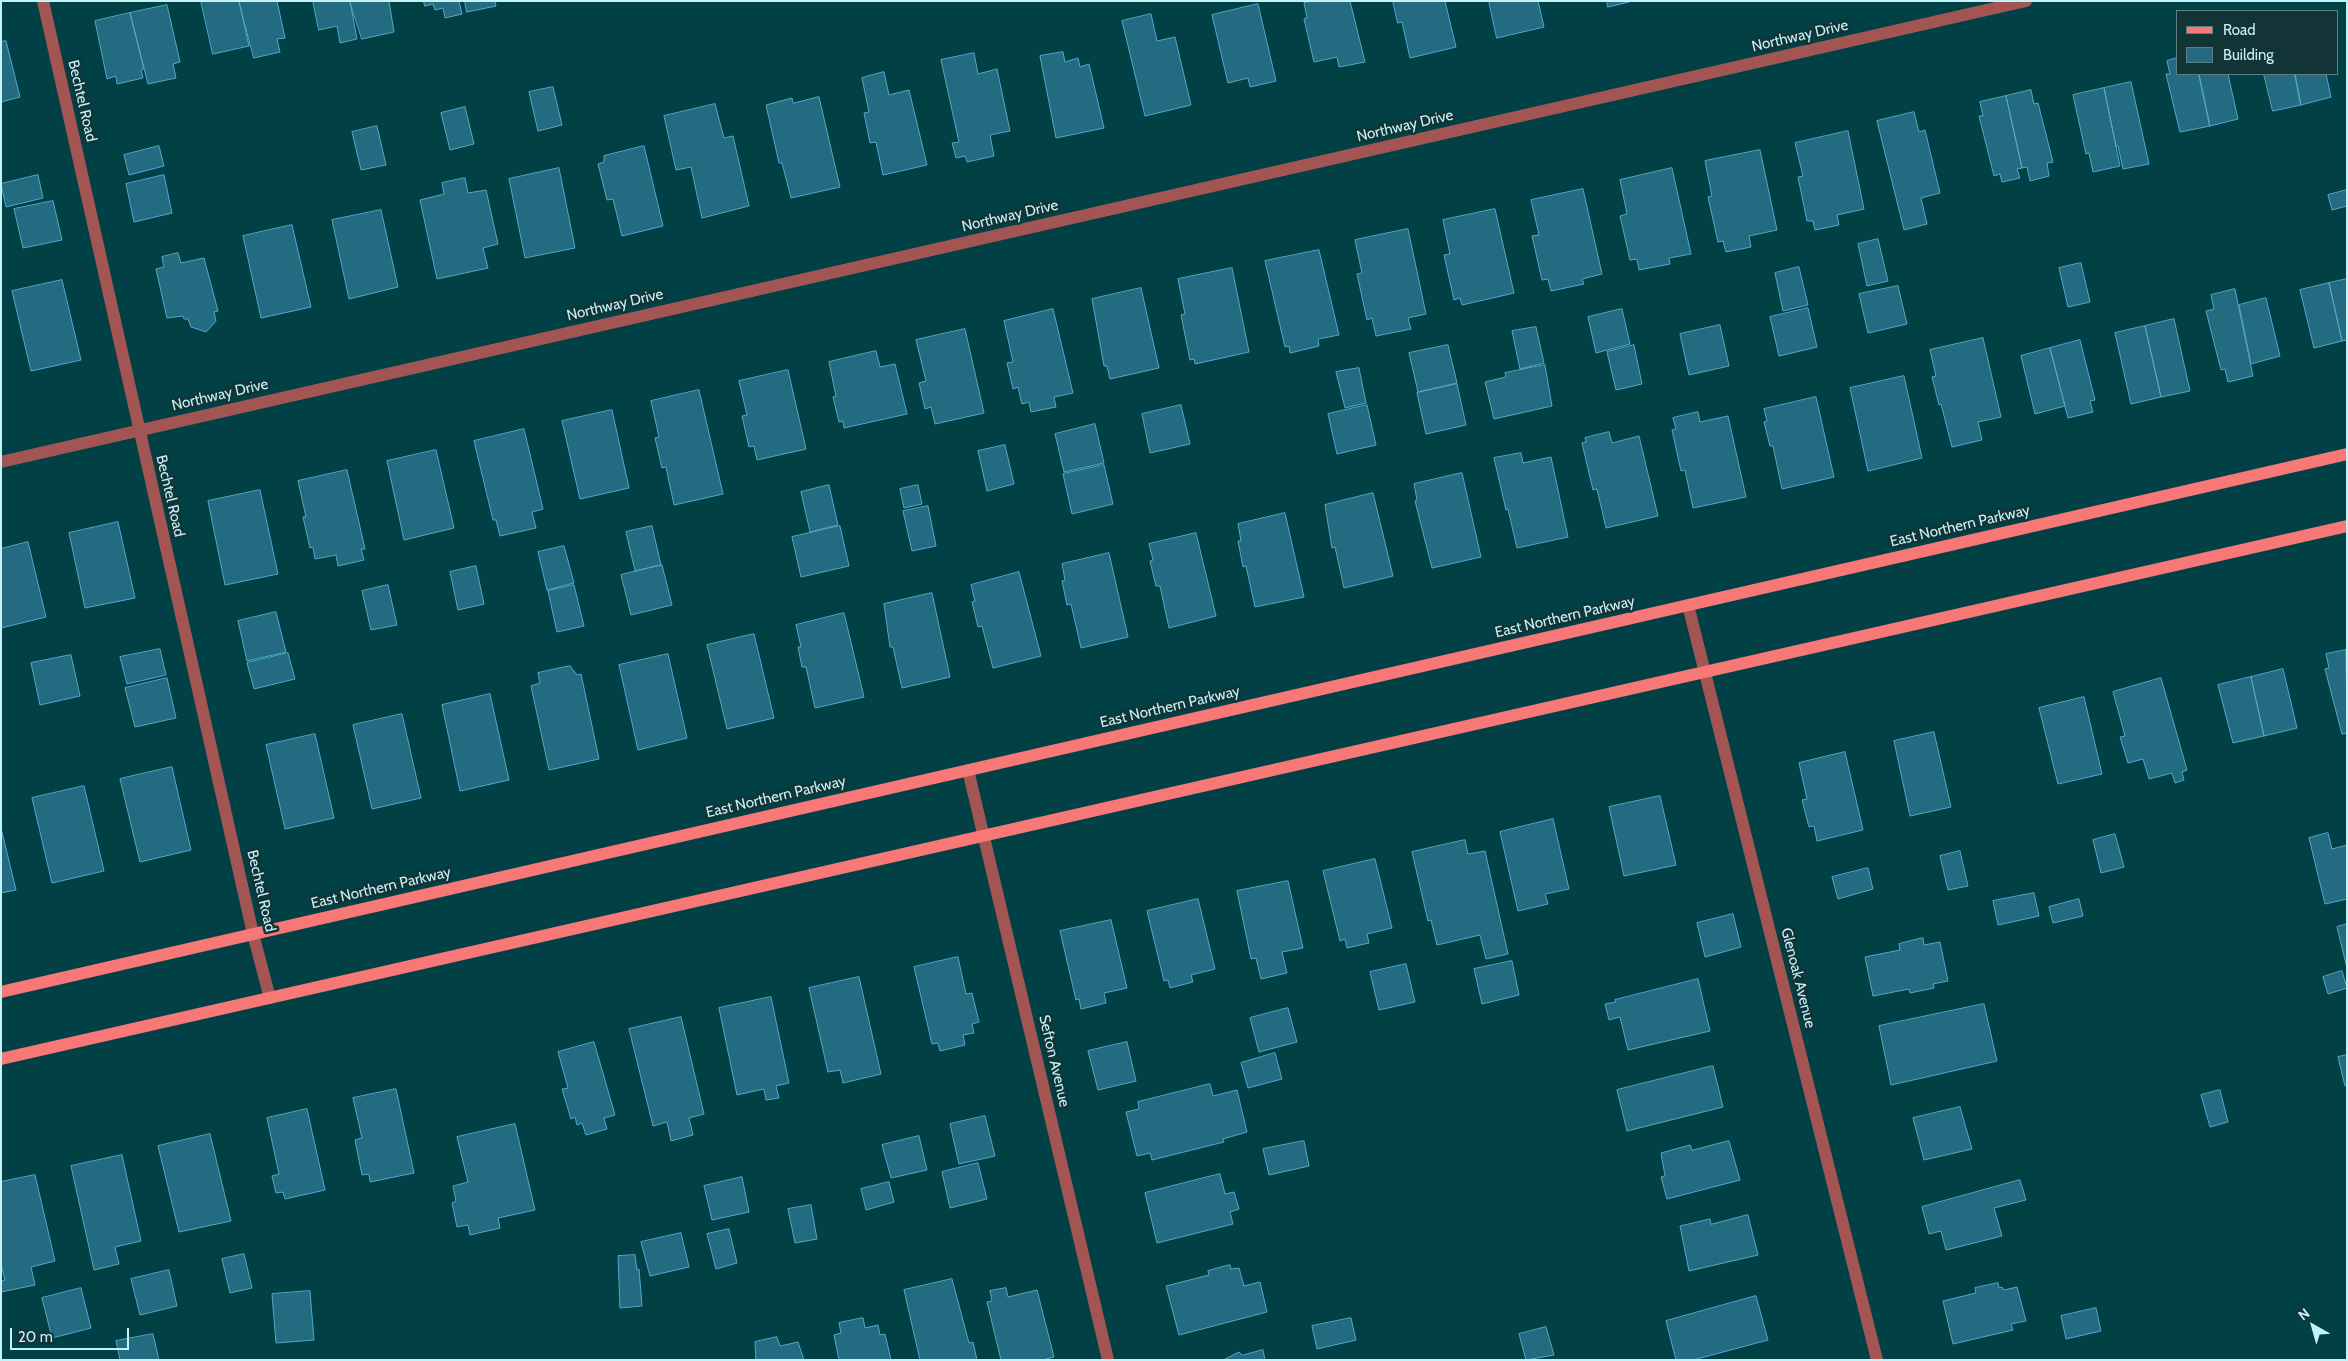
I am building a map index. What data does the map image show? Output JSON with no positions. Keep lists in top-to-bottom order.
{
  "streets": {
    "main road": ["East Northern Parkway"],
    "street": [
      "Northway Drive",
      "Bechtel Road",
      "Glenoak Avenue",
      "Sefton Avenue"
    ]
  },
  "crossings": [
    ["Northway Drive", "Bechtel Road"],
    ["Bechtel Road", "East Northern Parkway"],
    ["East Northern Parkway", "Glenoak Avenue"],
    ["East Northern Parkway", "Sefton Avenue"]
  ],
  "legend": ["Road", "Building"],
  "scale_bar": "20 m",
  "north": "top left"
}
